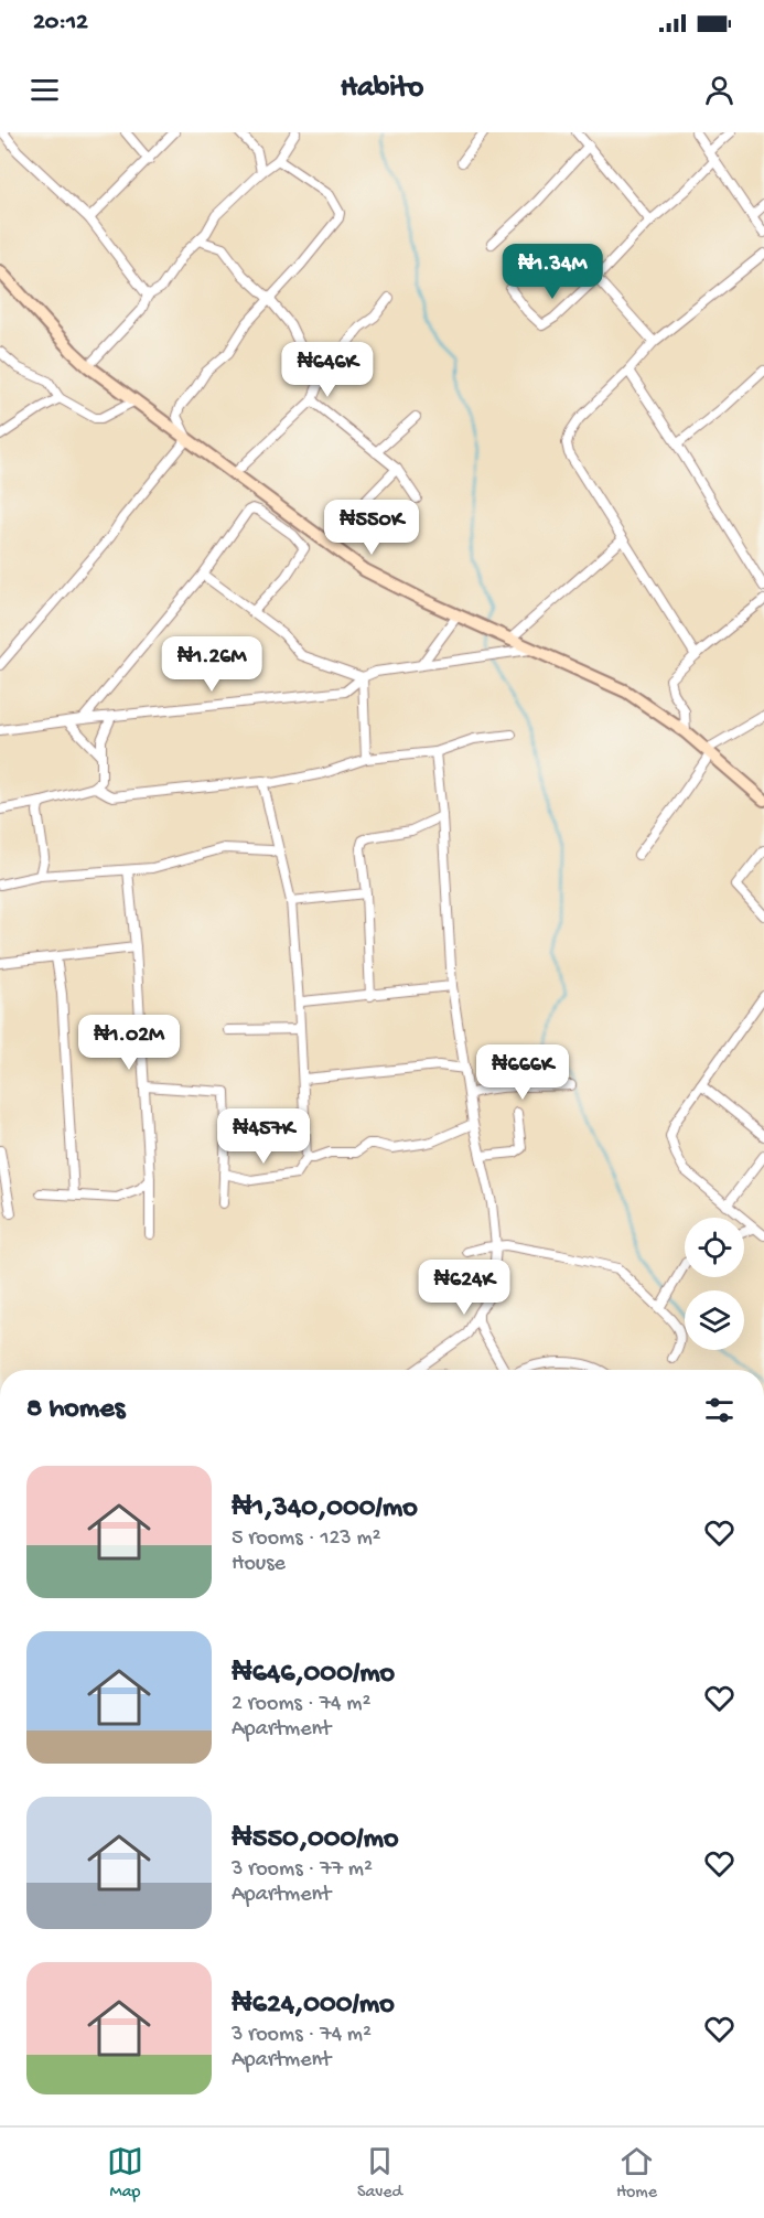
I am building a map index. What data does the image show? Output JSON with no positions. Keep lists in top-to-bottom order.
{
  "page": {
    "status": "20:12",
    "header": "Habito",
    "price": [
      "₦1.34M",
      "₦646K",
      "₦550K",
      "₦1.26M",
      "₦1.02M",
      "₦666K",
      "₦457K",
      "₦624K"
    ],
    "heading": "8 homes",
    "list": [
      {
        "name": "₦1,340,000/mo",
        "note": "5 rooms · 123 m² · House"
      },
      {
        "name": "₦646,000/mo",
        "note": "2 rooms · 74 m² · Apartment"
      },
      {
        "name": "₦550,000/mo",
        "note": "3 rooms · 77 m² · Apartment"
      },
      {
        "name": "₦624,000/mo",
        "note": "3 rooms · 74 m² · Apartment"
      }
    ],
    "tabs": ["Map", "Saved", "Home"]
  }
}
